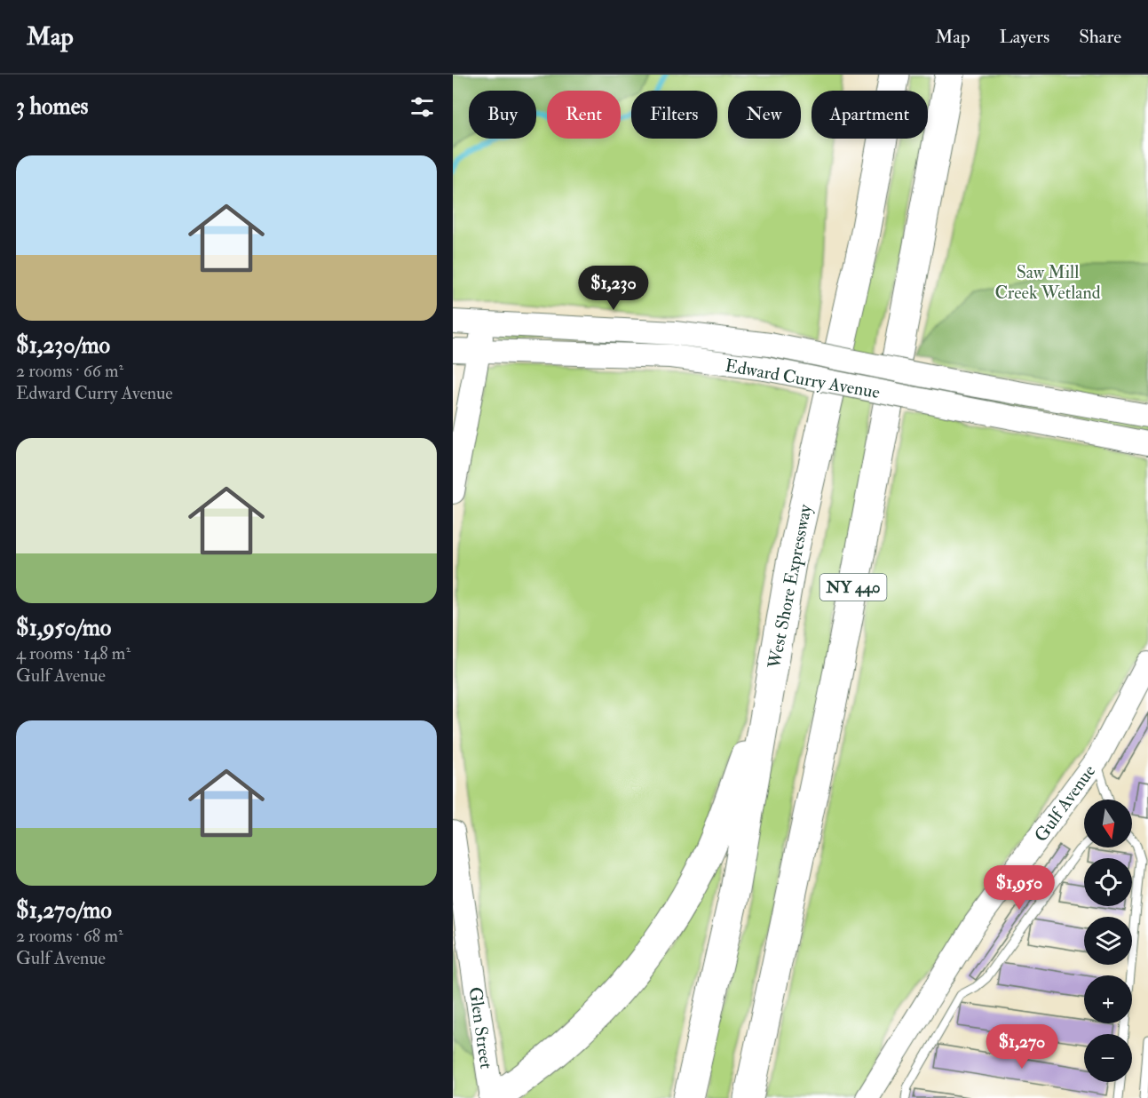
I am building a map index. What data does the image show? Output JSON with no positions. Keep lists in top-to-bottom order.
{
  "streets": {
    "highway": ["West Shore Expressway", "NY 440"],
    "street": ["Edward Curry Avenue", "Gulf Avenue", "Glen Street"]
  },
  "parks": ["Saw Mill Creek Wetland"],
  "north": "bottom",
  "page": {
    "header": "Map",
    "nav": ["Map", "Layers", "Share"],
    "heading": "3 homes",
    "chip": [
      "Buy",
      "Rent",
      "Filters",
      "New",
      "Apartment"
    ],
    "list": [
      {
        "name": "$1,230/mo",
        "note": "2 rooms · 66 m² · Edward Curry Avenue"
      },
      {
        "name": "$1,950/mo",
        "note": "4 rooms · 148 m² · Gulf Avenue"
      },
      {
        "name": "$1,270/mo",
        "note": "2 rooms · 68 m² · Gulf Avenue"
      }
    ],
    "price": ["$1,230", "$1,950", "$1,270"],
    "map_buttons": ["+", "−"]
  }
}
